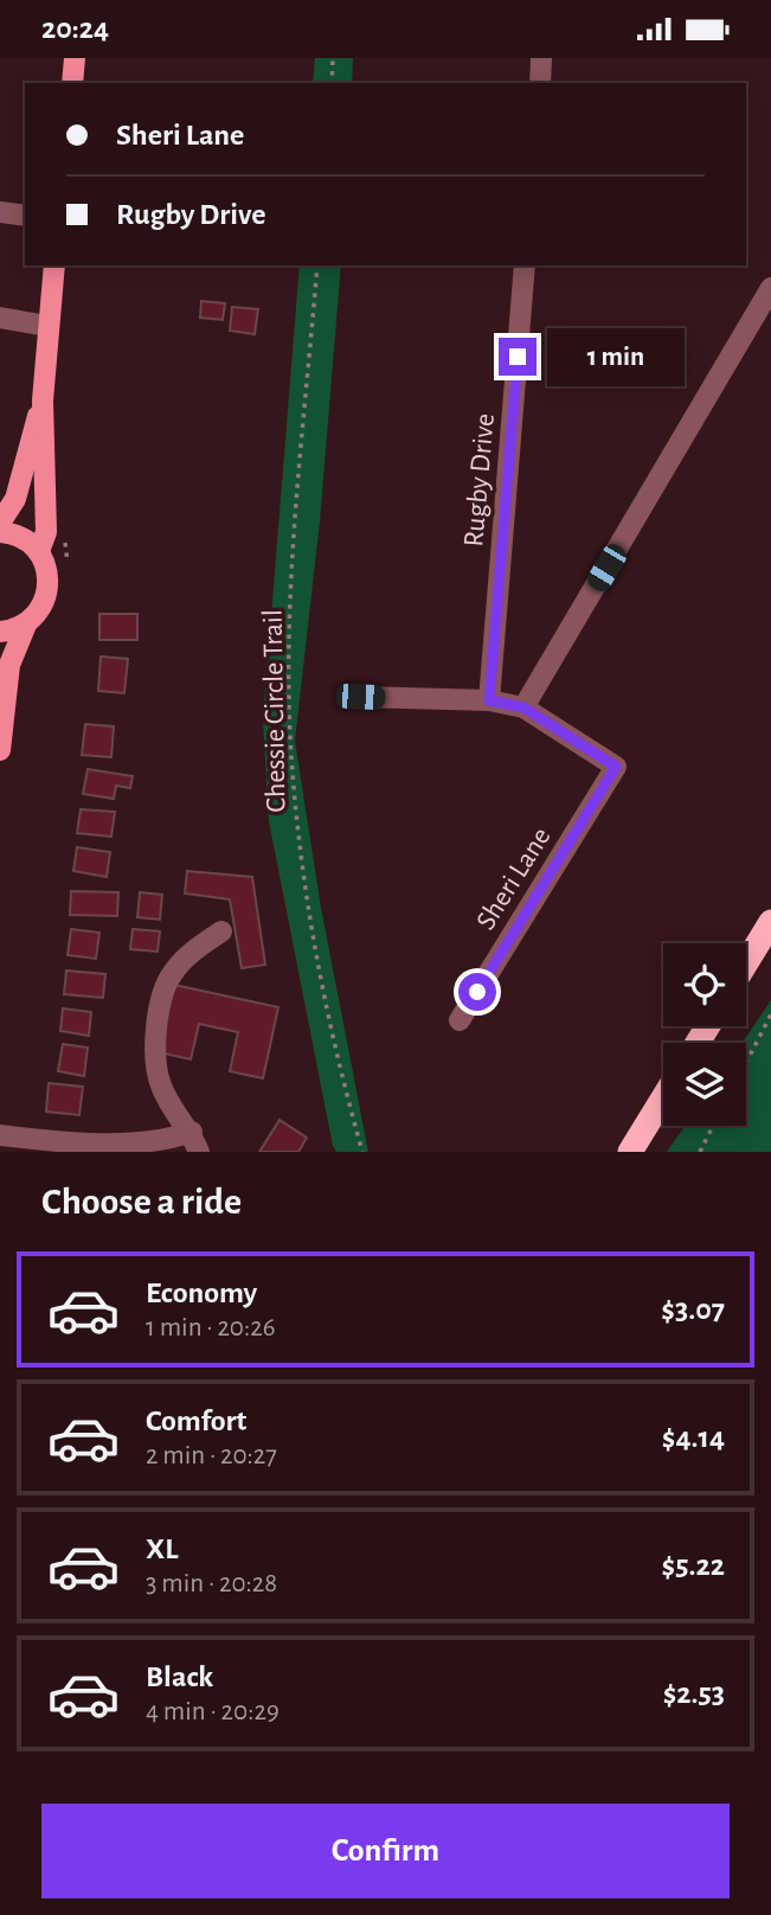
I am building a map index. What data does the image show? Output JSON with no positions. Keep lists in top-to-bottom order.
{
  "streets": {
    "street": ["Rugby Drive", "Sheri Lane"],
    "path": ["Chessie Circle Trail"]
  },
  "page": {
    "status": "20:24",
    "banner": ["Sheri Lane", "Rugby Drive"],
    "bubble": "1 min",
    "heading": "Choose a ride",
    "list": [
      {
        "name": "Economy",
        "note": "1 min · 20:26",
        "value": "$3.07"
      },
      {
        "name": "Comfort",
        "note": "2 min · 20:27",
        "value": "$4.14"
      },
      {
        "name": "XL",
        "note": "3 min · 20:28",
        "value": "$5.22"
      },
      {
        "name": "Black",
        "note": "4 min · 20:29",
        "value": "$2.53"
      }
    ],
    "buttons": "Confirm"
  }
}
